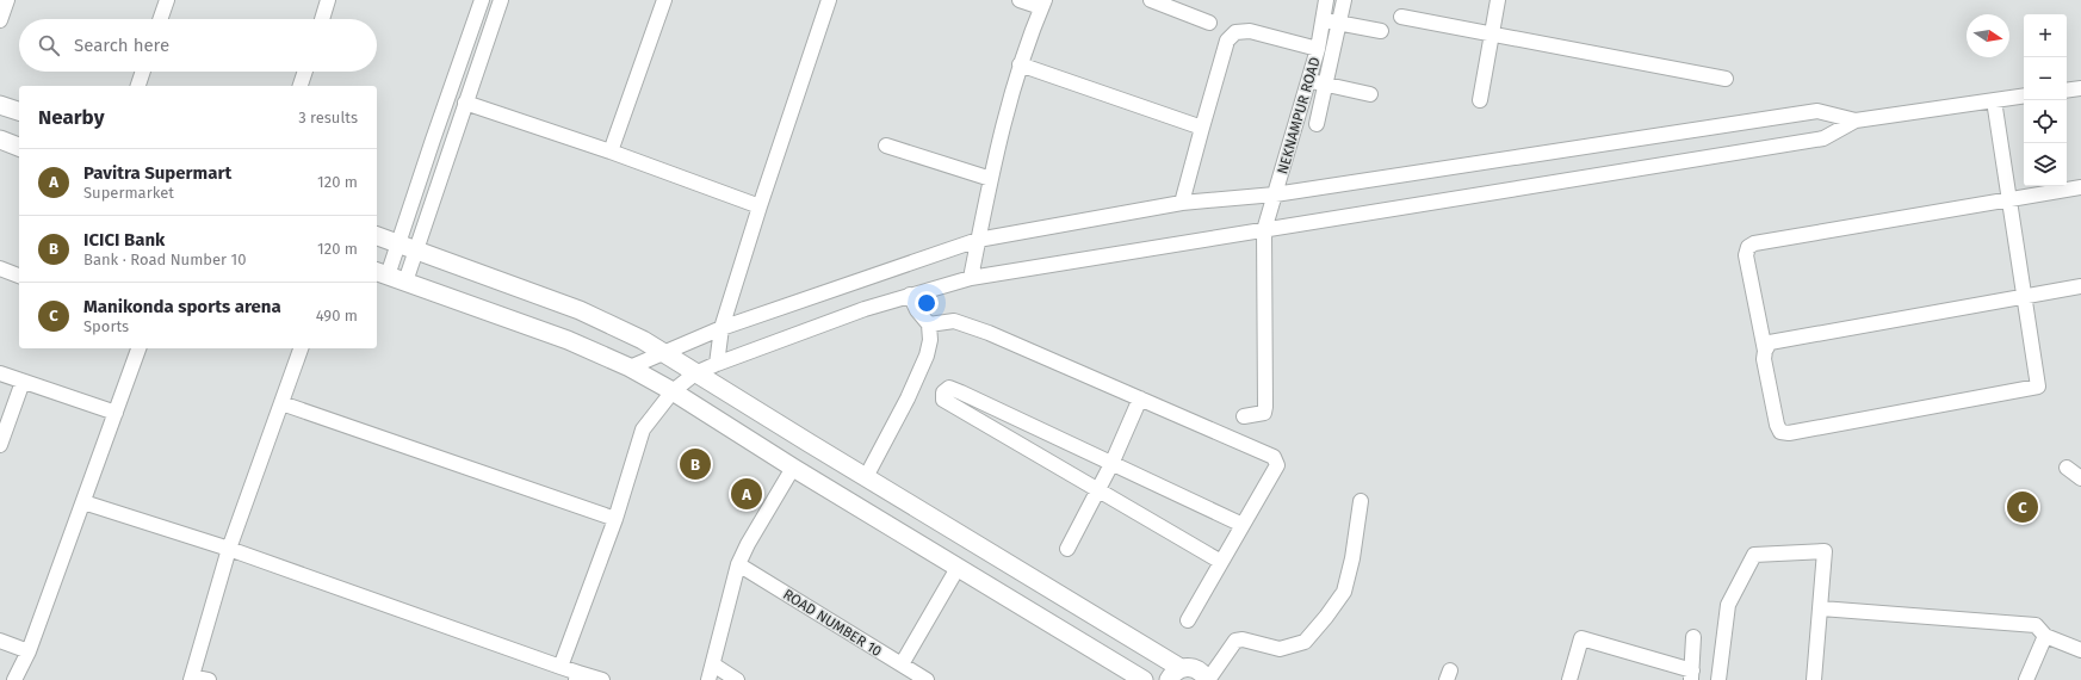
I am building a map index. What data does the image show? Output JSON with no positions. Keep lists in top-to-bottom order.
{
  "streets": {
    "street": ["NEKNAMPUR ROAD", "ROAD NUMBER 10"]
  },
  "north": "right",
  "page": {
    "map_buttons": ["+", "−"],
    "search": "Search here",
    "heading": ["Nearby", "3 results"],
    "list": [
      {
        "mark": "A",
        "name": "Pavitra Supermart",
        "note": "Supermarket",
        "value": "120 m"
      },
      {
        "mark": "B",
        "name": "ICICI Bank",
        "note": "Bank · Road Number 10",
        "value": "120 m"
      },
      {
        "mark": "C",
        "name": "Manikonda sports arena",
        "note": "Sports",
        "value": "490 m"
      }
    ],
    "pins": ["B", "A", "C"]
  }
}
